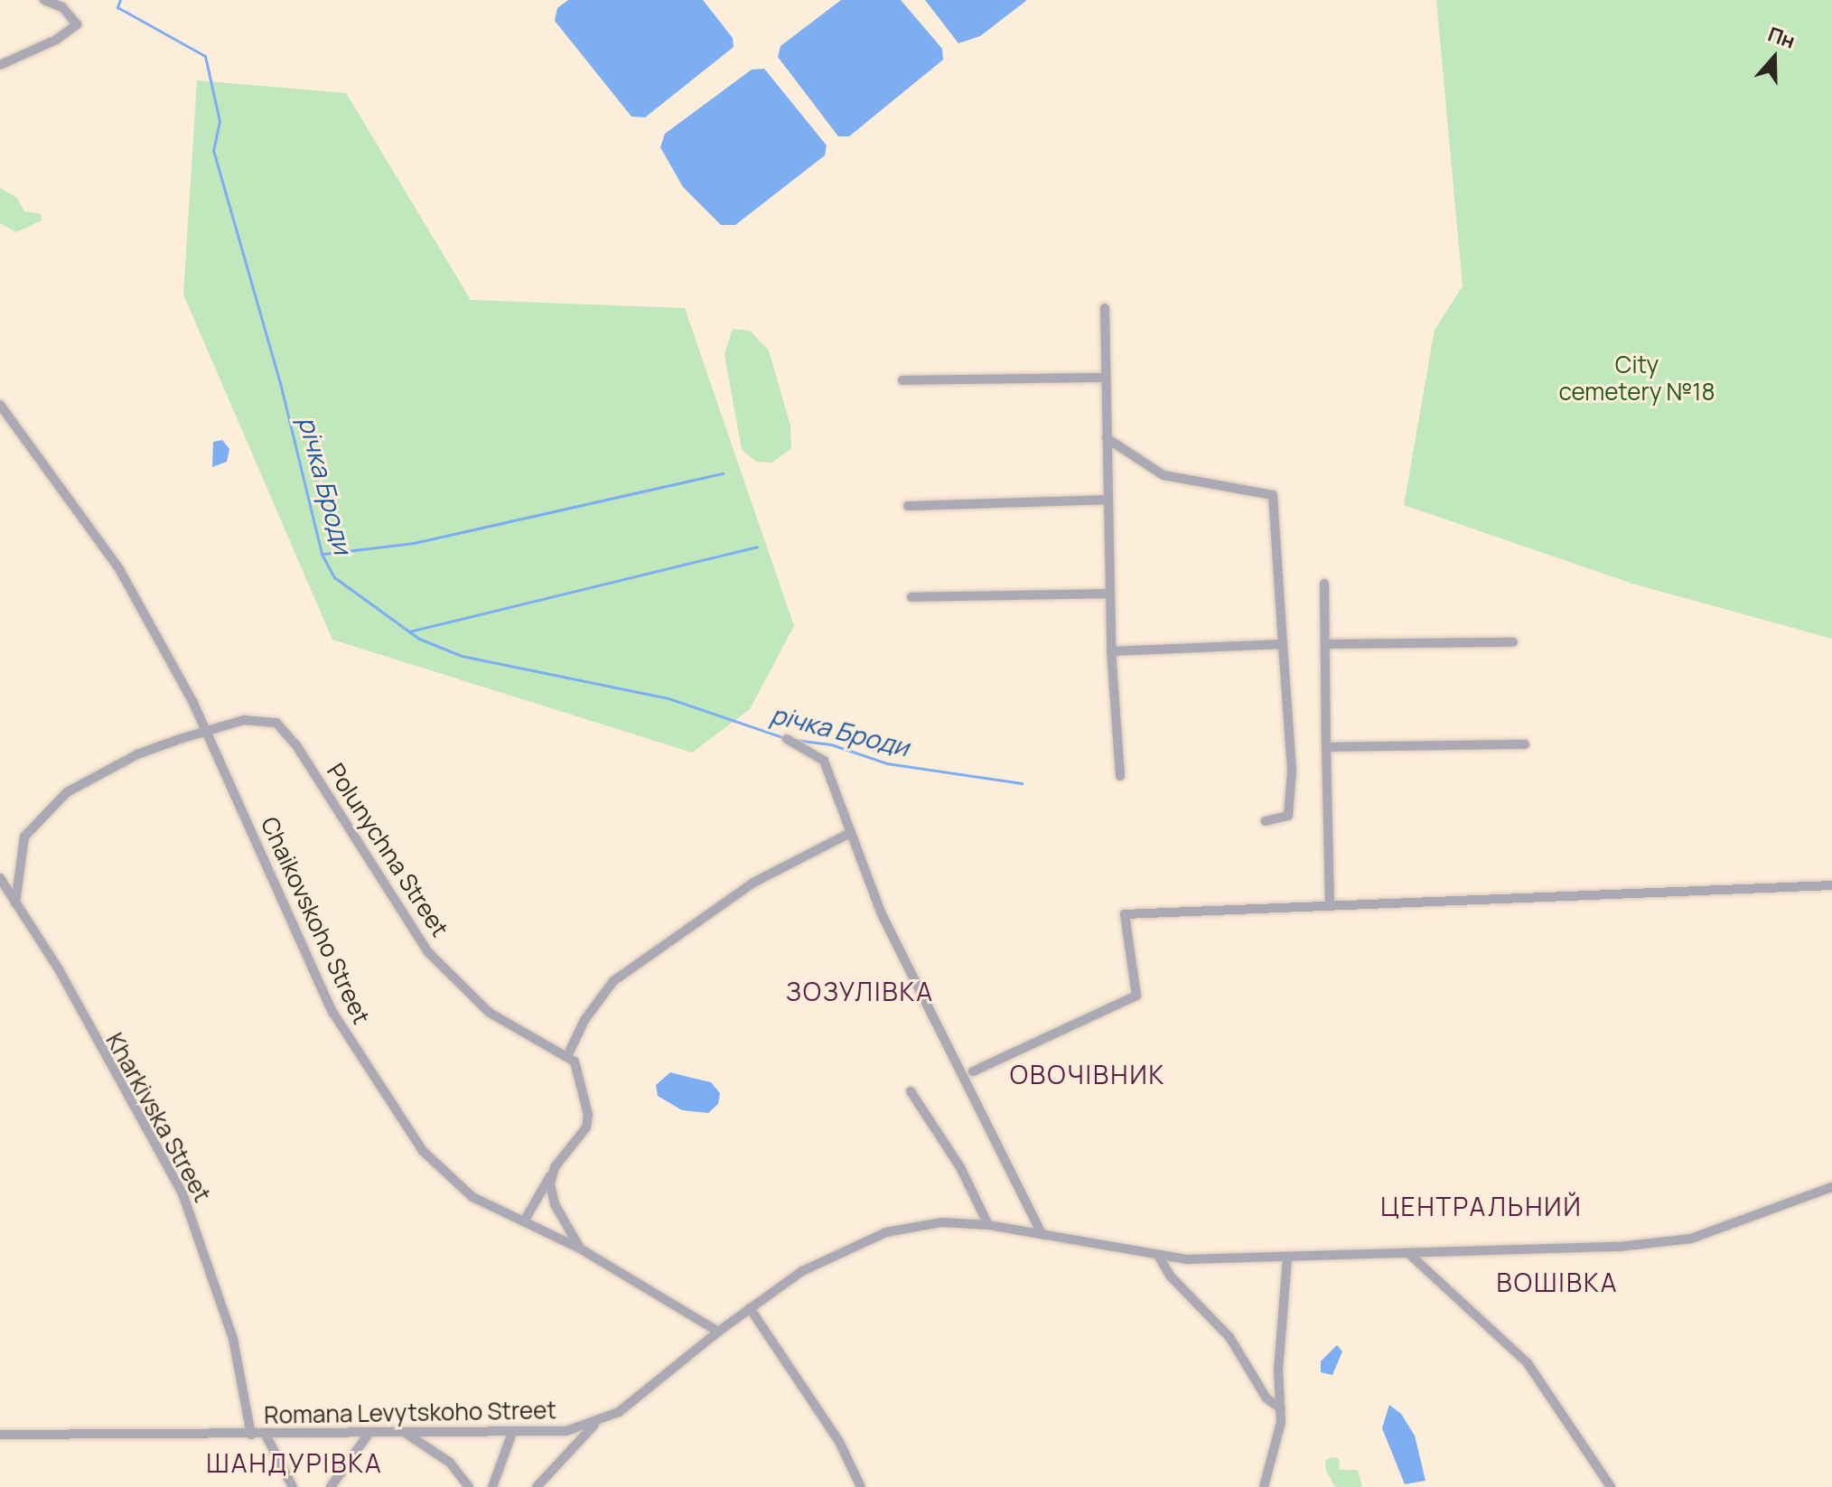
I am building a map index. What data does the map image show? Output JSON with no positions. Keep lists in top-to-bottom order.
{
  "streets": {
    "street": [
      "Polunychna Street",
      "Chaikovskoho Street",
      "Kharkivska Street",
      "Romana Levytskoho Street"
    ]
  },
  "crossings": [
    ["Polunychna Street", "Chaikovskoho Street"],
    ["Polunychna Street", "Kharkivska Street"],
    ["Chaikovskoho Street", "Romana Levytskoho Street"],
    ["Kharkivska Street", "Romana Levytskoho Street"]
  ],
  "districts": [
    "ЗОЗУЛІВКА",
    "ОВОЧІВНИК",
    "ЦЕНТРАЛЬНИЙ",
    "ВОШІВКА",
    "ШАНДУРІВКА"
  ],
  "water": ["річка Броди"],
  "parks": ["City cemetery №18"],
  "north": "top"
}
